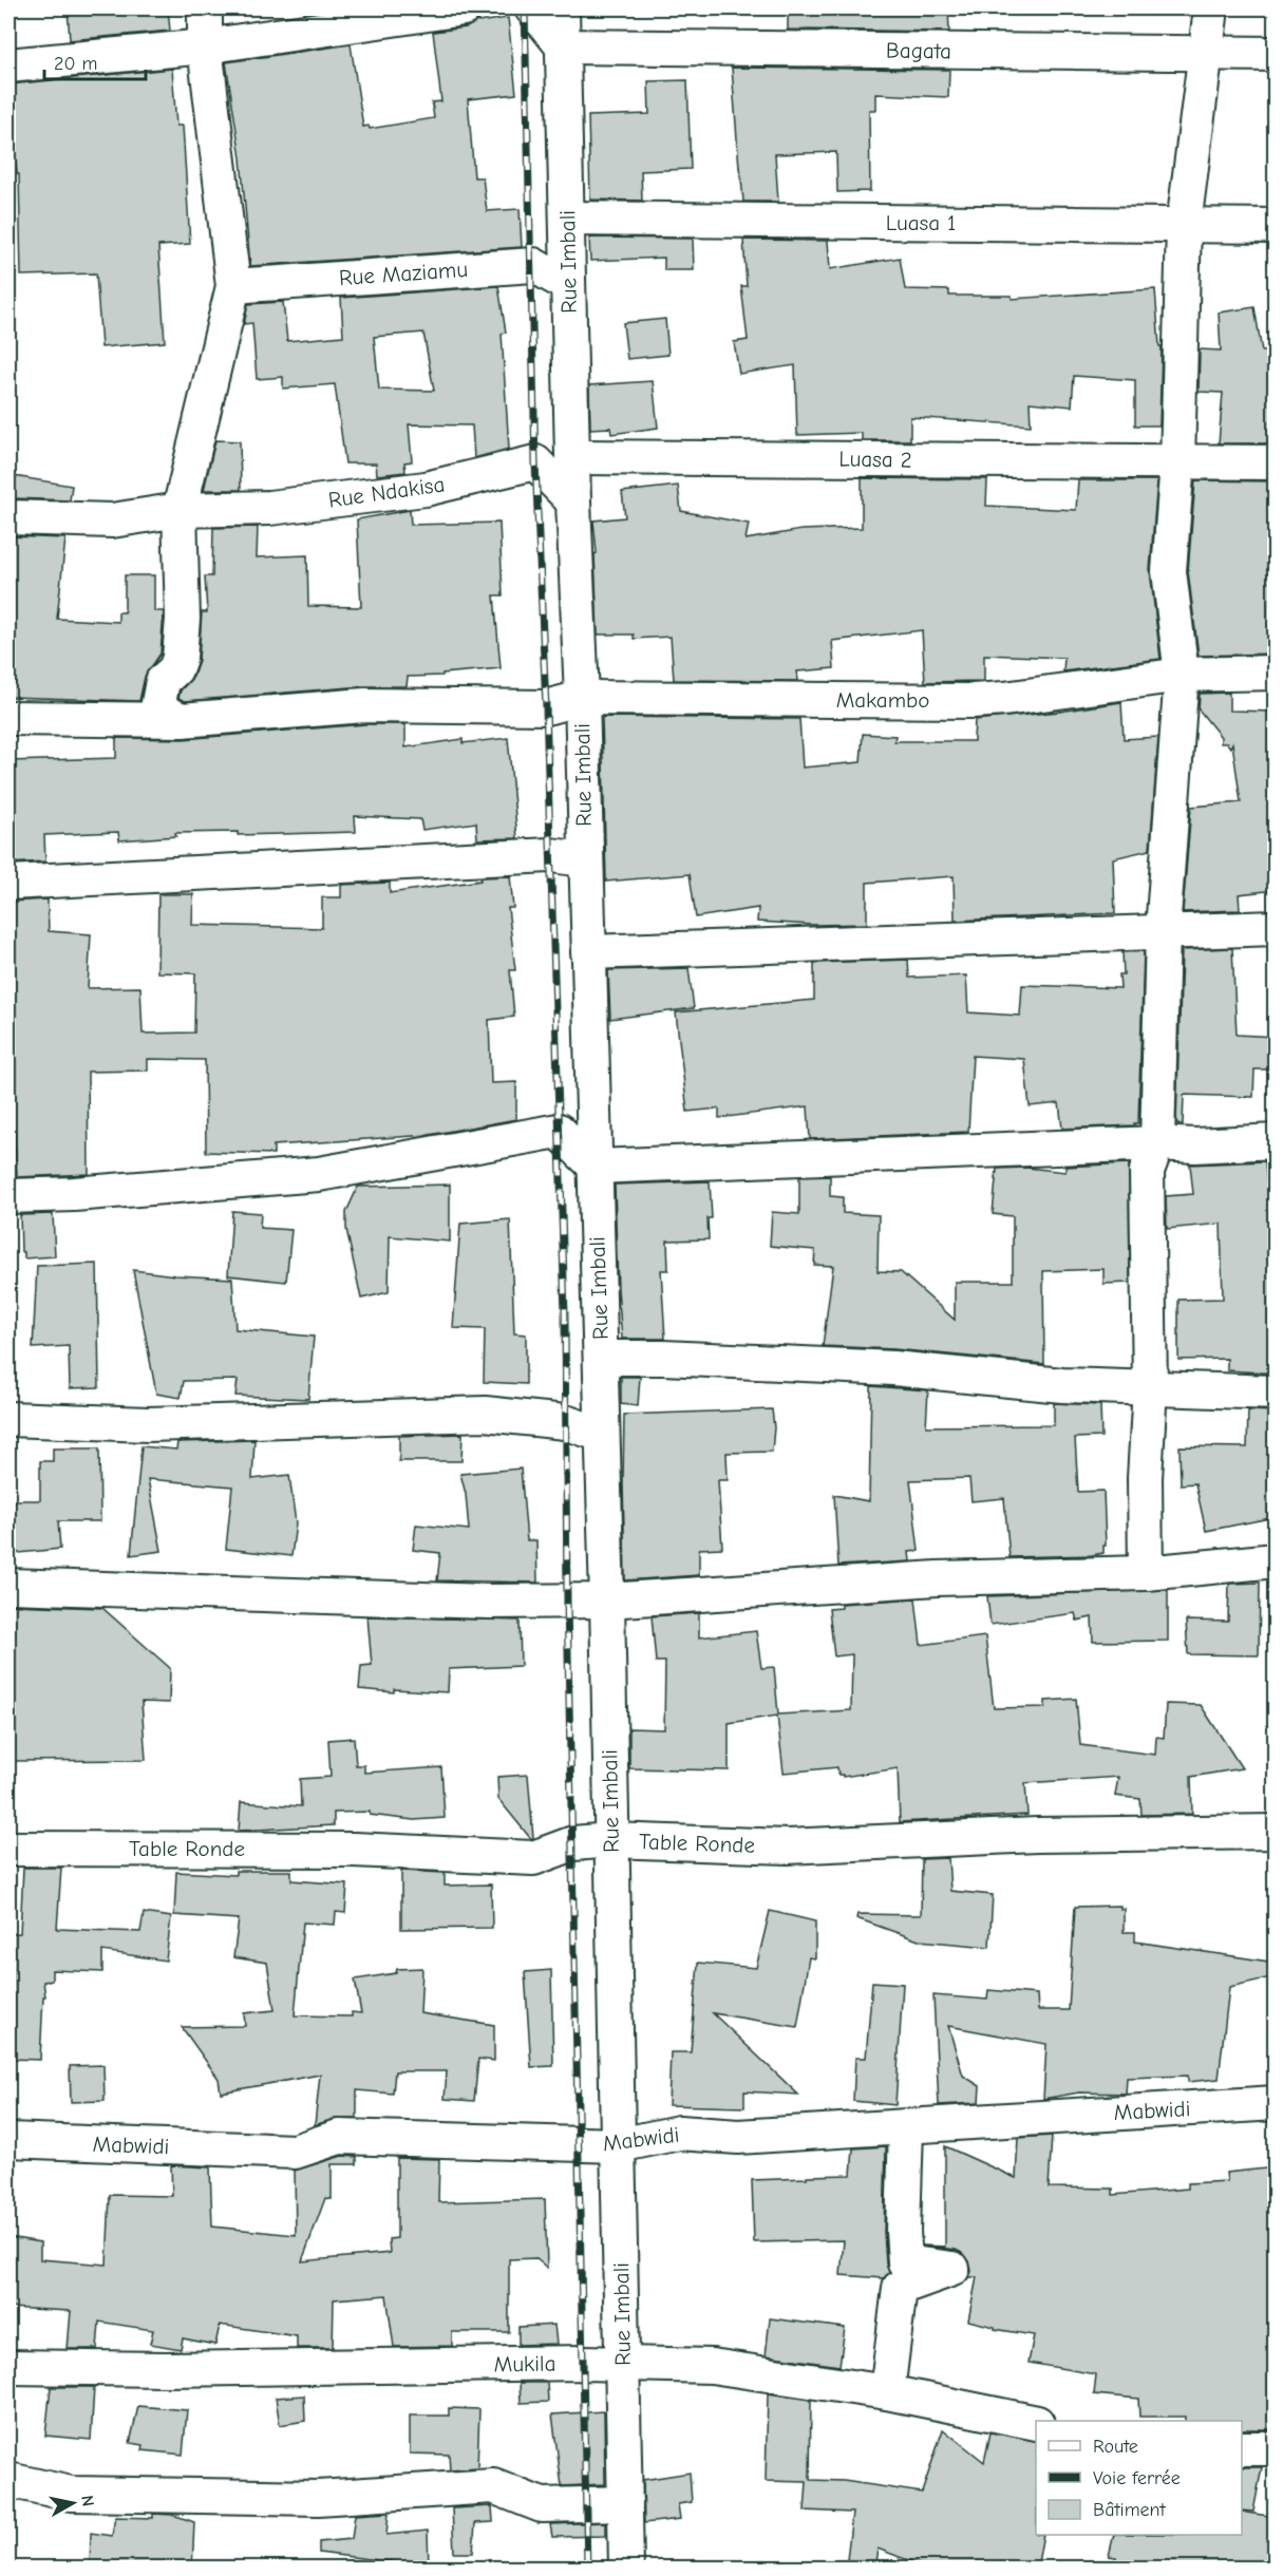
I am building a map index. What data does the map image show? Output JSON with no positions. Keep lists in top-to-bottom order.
{
  "streets": {
    "street": [
      "Bagata",
      "Luasa 1",
      "Rue Imbali",
      "Rue Maziamu",
      "Luasa 2",
      "Rue Ndakisa",
      "Makambo",
      "Table Ronde",
      "Mabwidi",
      "Mukila"
    ]
  },
  "crossings": [
    ["Bagata", "Rue Imbali"],
    ["Luasa 1", "Rue Imbali"],
    ["Rue Imbali", "Rue Maziamu"],
    ["Rue Imbali", "Luasa 2"],
    ["Rue Imbali", "Rue Ndakisa"],
    ["Rue Imbali", "Makambo"],
    ["Rue Imbali", "Table Ronde"],
    ["Rue Imbali", "Mabwidi"],
    ["Rue Imbali", "Mukila"]
  ],
  "legend": ["Route", "Voie ferrée", "Bâtiment"],
  "scale_bar": "20 m",
  "north": "right"
}
